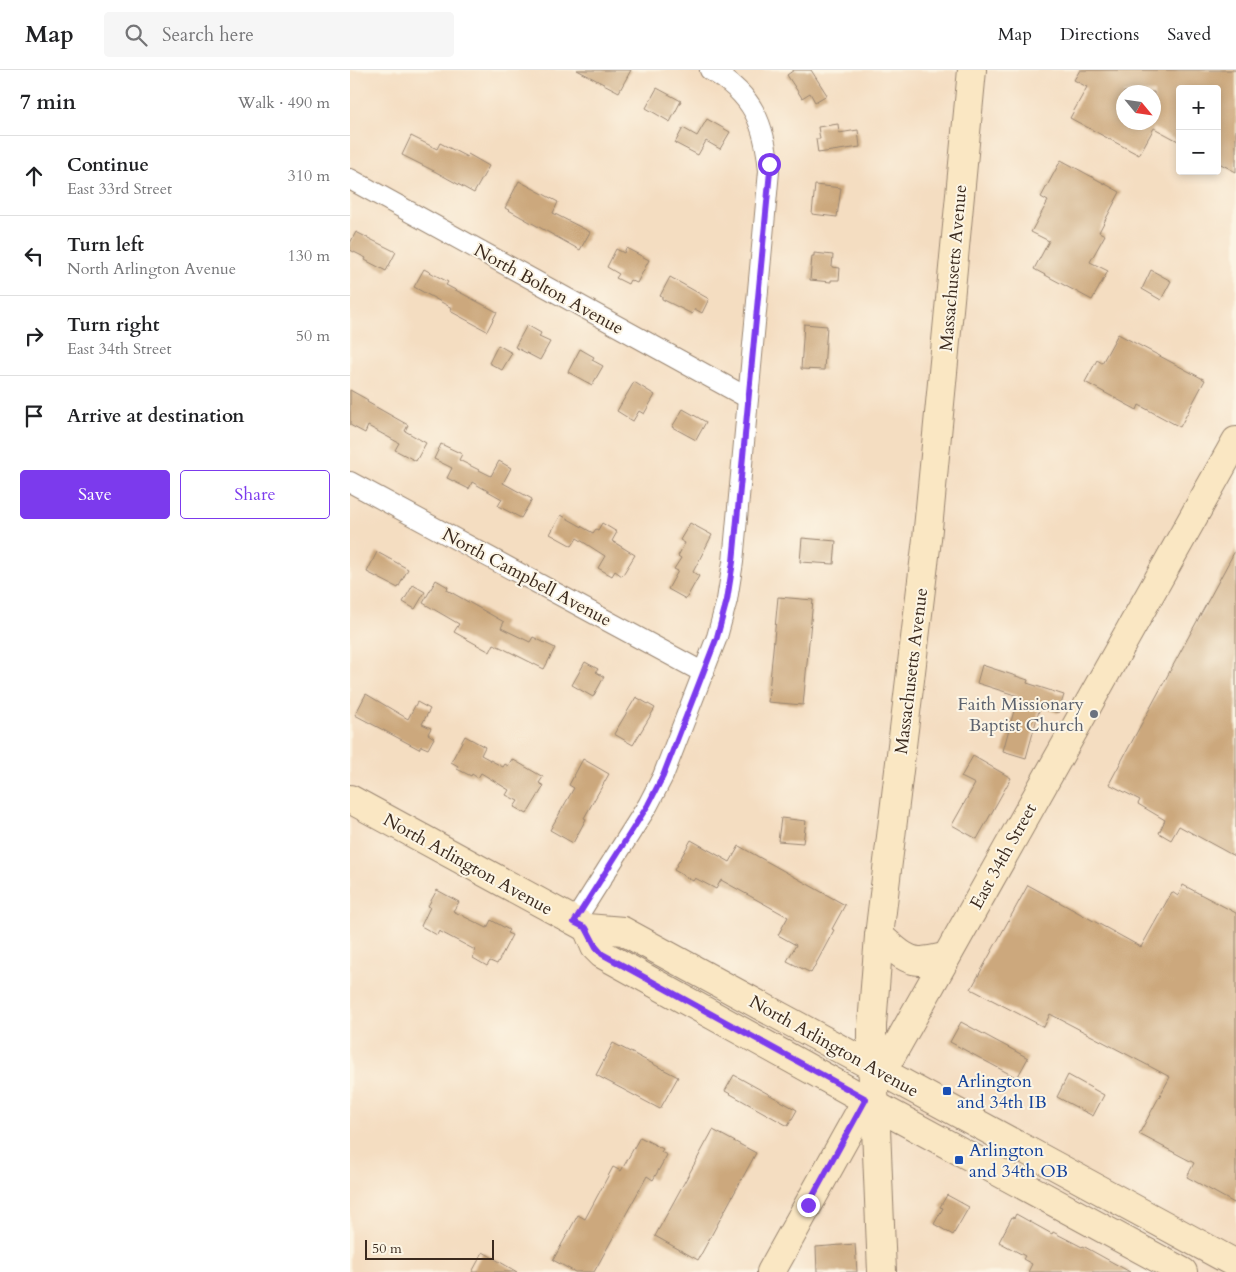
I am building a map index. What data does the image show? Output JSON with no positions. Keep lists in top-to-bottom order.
{
  "streets": {
    "main road": ["Massachusetts Avenue", "East 34th Street", "North Arlington Avenue"],
    "street": ["North Bolton Avenue", "North Campbell Avenue"]
  },
  "crossings": [
    ["Massachusetts Avenue", "East 34th Street"],
    ["Massachusetts Avenue", "North Arlington Avenue"],
    ["East 34th Street", "North Arlington Avenue"]
  ],
  "places": {
    "other": ["Faith Missionary Baptist Church"],
    "transit": ["Arlington and 34th IB", "Arlington and 34th OB"]
  },
  "scale_bar": "50 m",
  "north": "bottom right",
  "page": {
    "header": "Map",
    "search": "Search here",
    "nav": ["Map", "Directions", "Saved"],
    "heading": ["7 min", "Walk · 490 m"],
    "map_buttons": ["+", "−"],
    "list": [
      ["Continue", "East 33rd Street", "310 m"],
      ["Turn left", "North Arlington Avenue", "130 m"],
      ["Turn right", "East 34th Street", "50 m"],
      "Arrive at destination"
    ],
    "buttons": ["Save", "Share"],
    "scale": "50 m"
  }
}
